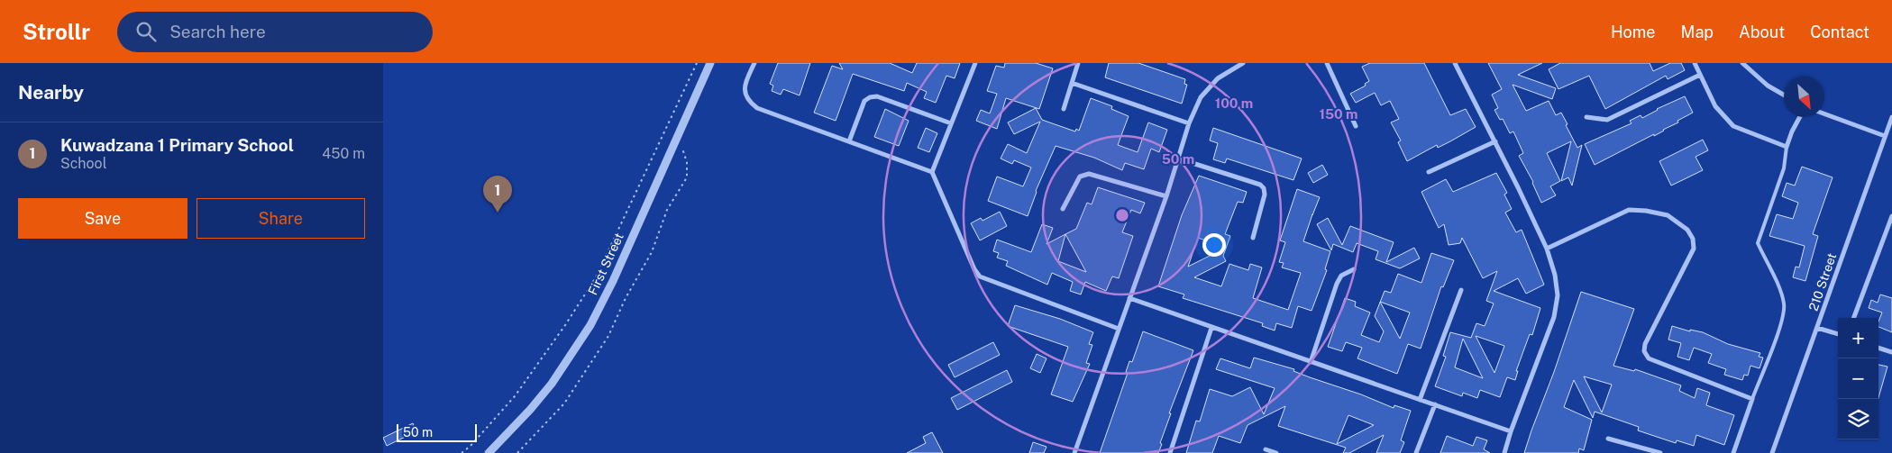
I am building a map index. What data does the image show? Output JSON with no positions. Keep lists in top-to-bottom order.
{
  "streets": {
    "street": ["First Street", "210 Street"]
  },
  "scale_bar": "50 m",
  "north": "bottom right",
  "page": {
    "header": "Strollr",
    "search": "Search here",
    "nav": [
      "Home",
      "Map",
      "About",
      "Contact"
    ],
    "heading": "Nearby",
    "list": [
      {
        "mark": "1",
        "name": "Kuwadzana 1 Primary School",
        "note": "School",
        "value": "450 m"
      }
    ],
    "pins": "1",
    "buttons": ["Save", "Share"],
    "map_buttons": ["+", "−"],
    "scale": "50 m"
  },
  "rings": ["100 m", "150 m", "50 m"]
}
